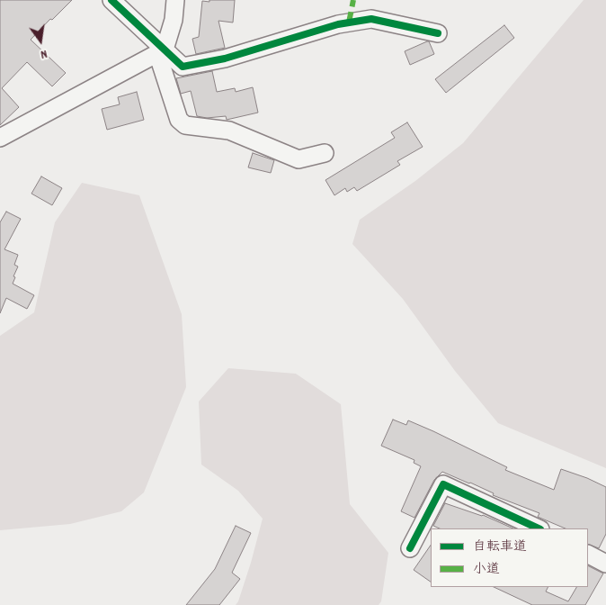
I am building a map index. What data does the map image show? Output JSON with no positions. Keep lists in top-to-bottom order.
{
  "legend": ["自転車道", "小道"],
  "north": "bottom"
}
